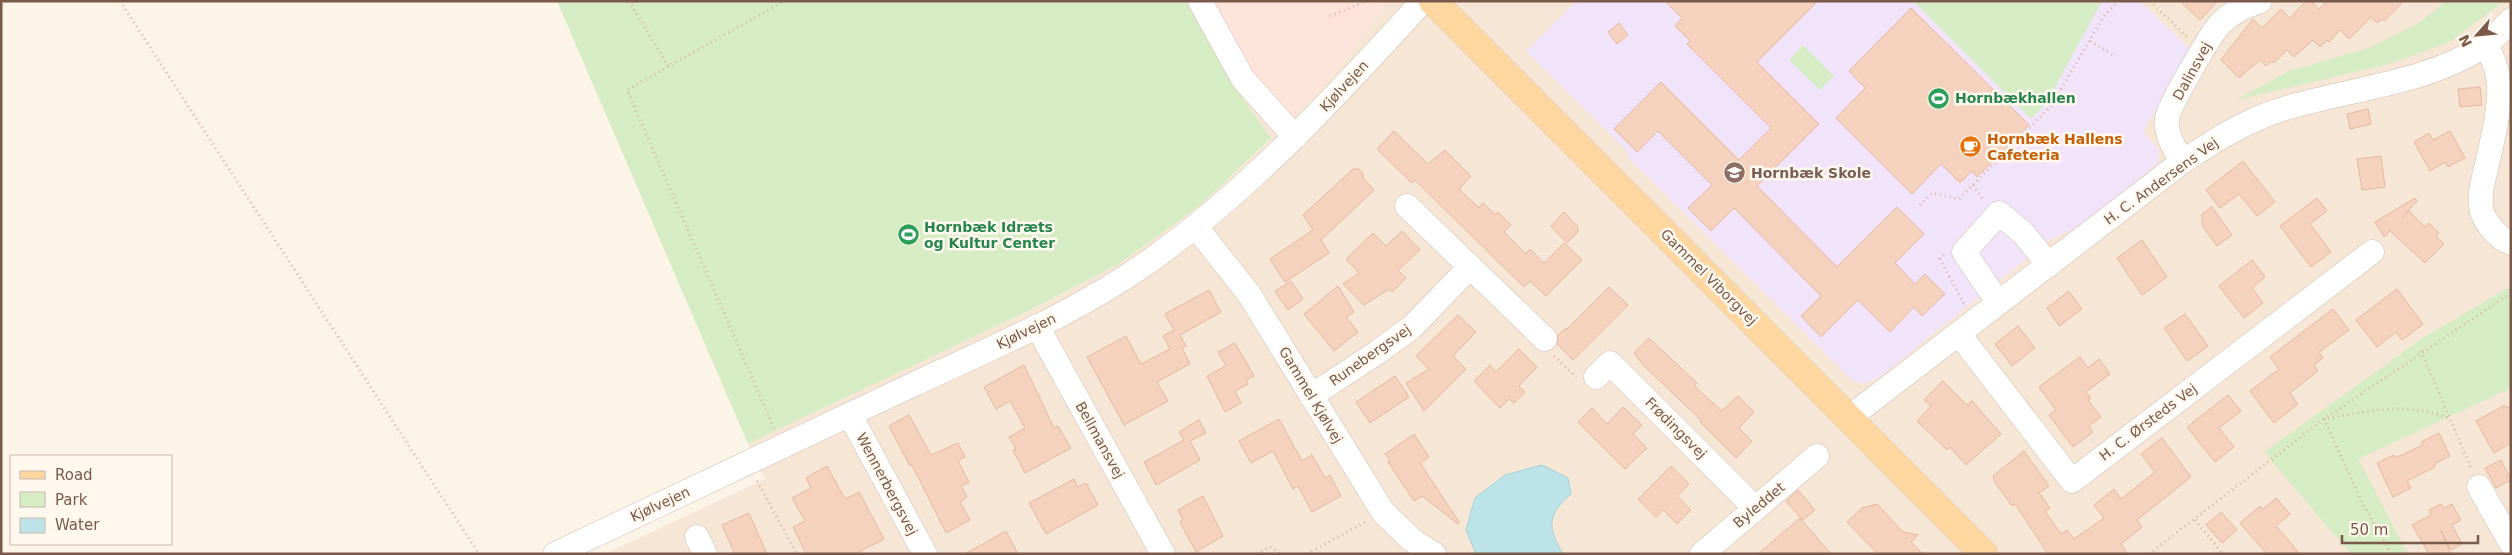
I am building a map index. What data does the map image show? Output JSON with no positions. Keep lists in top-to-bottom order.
{
  "streets": {
    "main road": ["Gammel Viborgvej"],
    "street": [
      "Dalinsvej",
      "Kjølvejen",
      "H. C. Andersens Vej",
      "Runebergsvej",
      "Gammel Kjølvej",
      "H. C. Ørsteds Vej",
      "Frødingsvej",
      "Bellmansvej",
      "Wennerbergsvej",
      "Byleddet"
    ]
  },
  "crossings": [
    ["Dalinsvej", "H. C. Andersens Vej"],
    ["Kjølvejen", "Gammel Kjølvej"],
    ["Kjølvejen", "Bellmansvej"],
    ["Kjølvejen", "Wennerbergsvej"],
    ["H. C. Andersens Vej", "Gammel Viborgvej"],
    ["H. C. Andersens Vej", "H. C. Ørsteds Vej"],
    ["Runebergsvej", "Gammel Kjølvej"],
    ["Frødingsvej", "Byleddet"]
  ],
  "places": {
    "sports": ["Hornbækhallen", "Hornbæk Idræts og Kultur Center"],
    "cafe": ["Hornbæk Hallens Cafeteria"],
    "school or university": ["Hornbæk Skole"]
  },
  "legend": ["Road", "Park", "Water"],
  "scale_bar": "50 m",
  "north": "bottom left"
}
